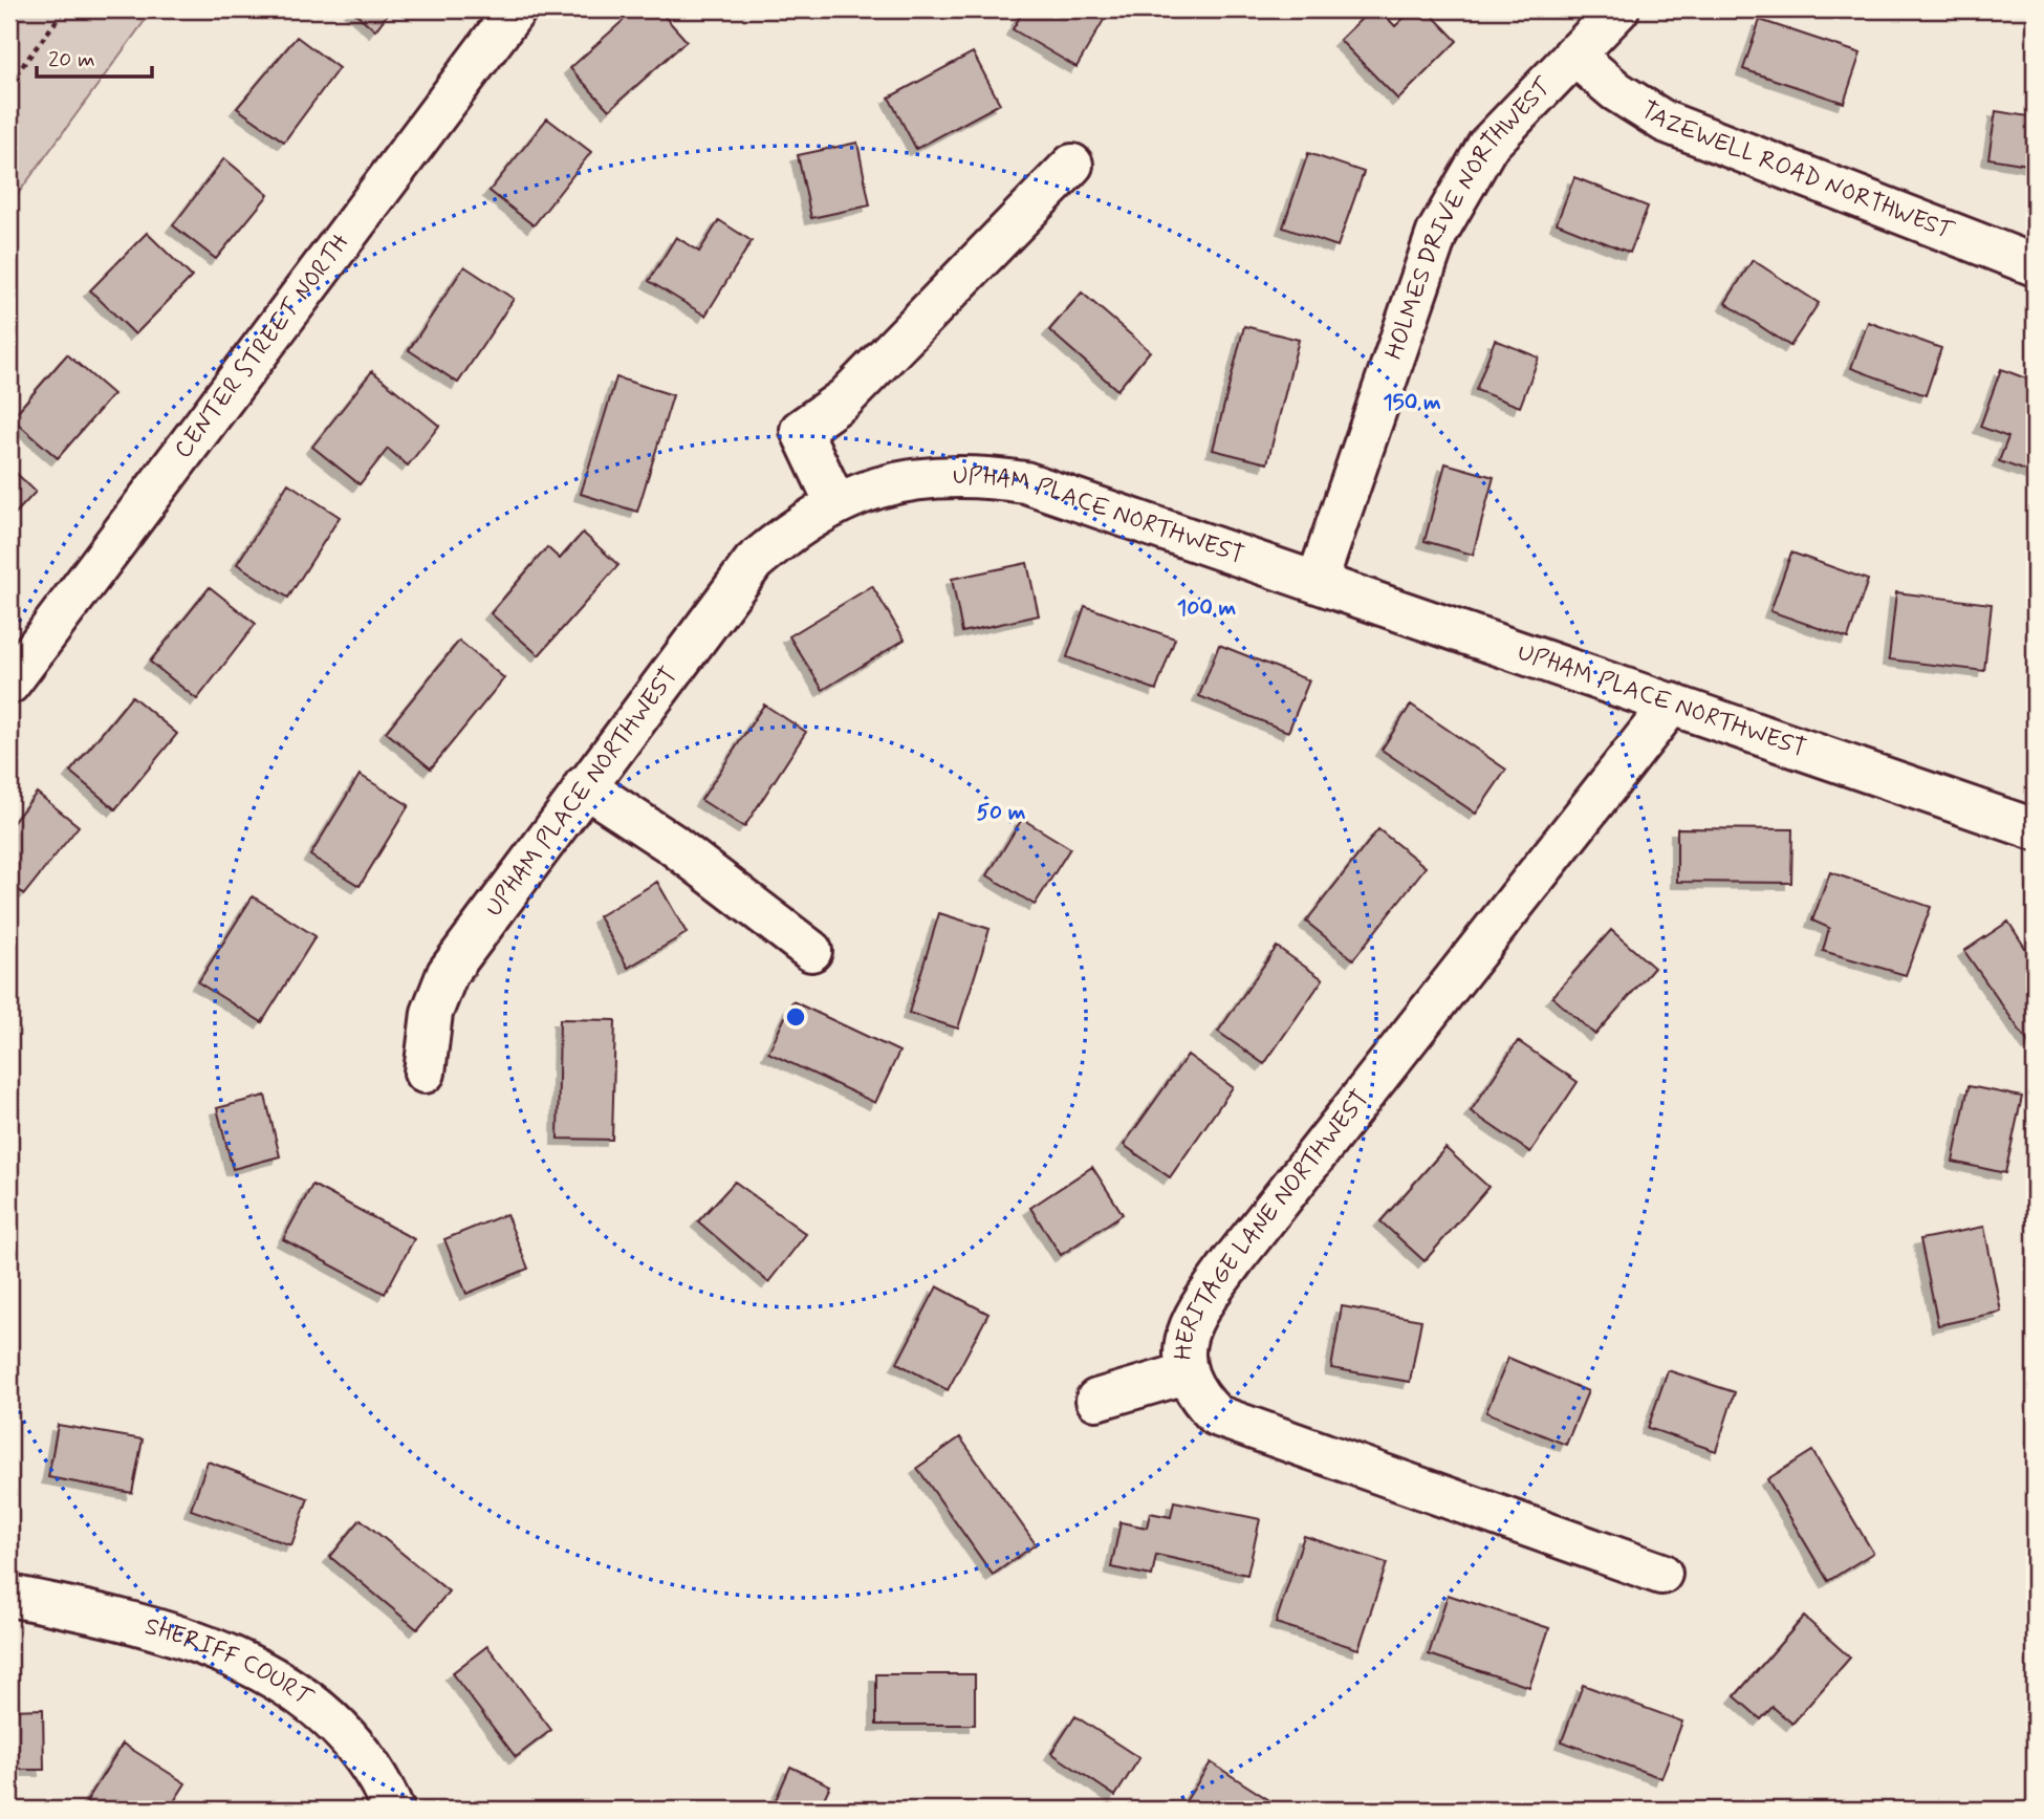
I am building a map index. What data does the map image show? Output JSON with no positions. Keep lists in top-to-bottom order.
{
  "streets": {
    "street": [
      "TAZEWELL ROAD NORTHWEST",
      "HOLMES DRIVE NORTHWEST",
      "CENTER STREET NORTH",
      "UPHAM PLACE NORTHWEST",
      "HERITAGE LANE NORTHWEST",
      "SHERIFF COURT"
    ]
  },
  "crossings": [
    ["TAZEWELL ROAD NORTHWEST", "HOLMES DRIVE NORTHWEST"],
    ["HOLMES DRIVE NORTHWEST", "UPHAM PLACE NORTHWEST"],
    ["UPHAM PLACE NORTHWEST", "HERITAGE LANE NORTHWEST"]
  ],
  "scale_bar": "20 m",
  "rings": ["150 m", "100 m", "50 m"]
}
